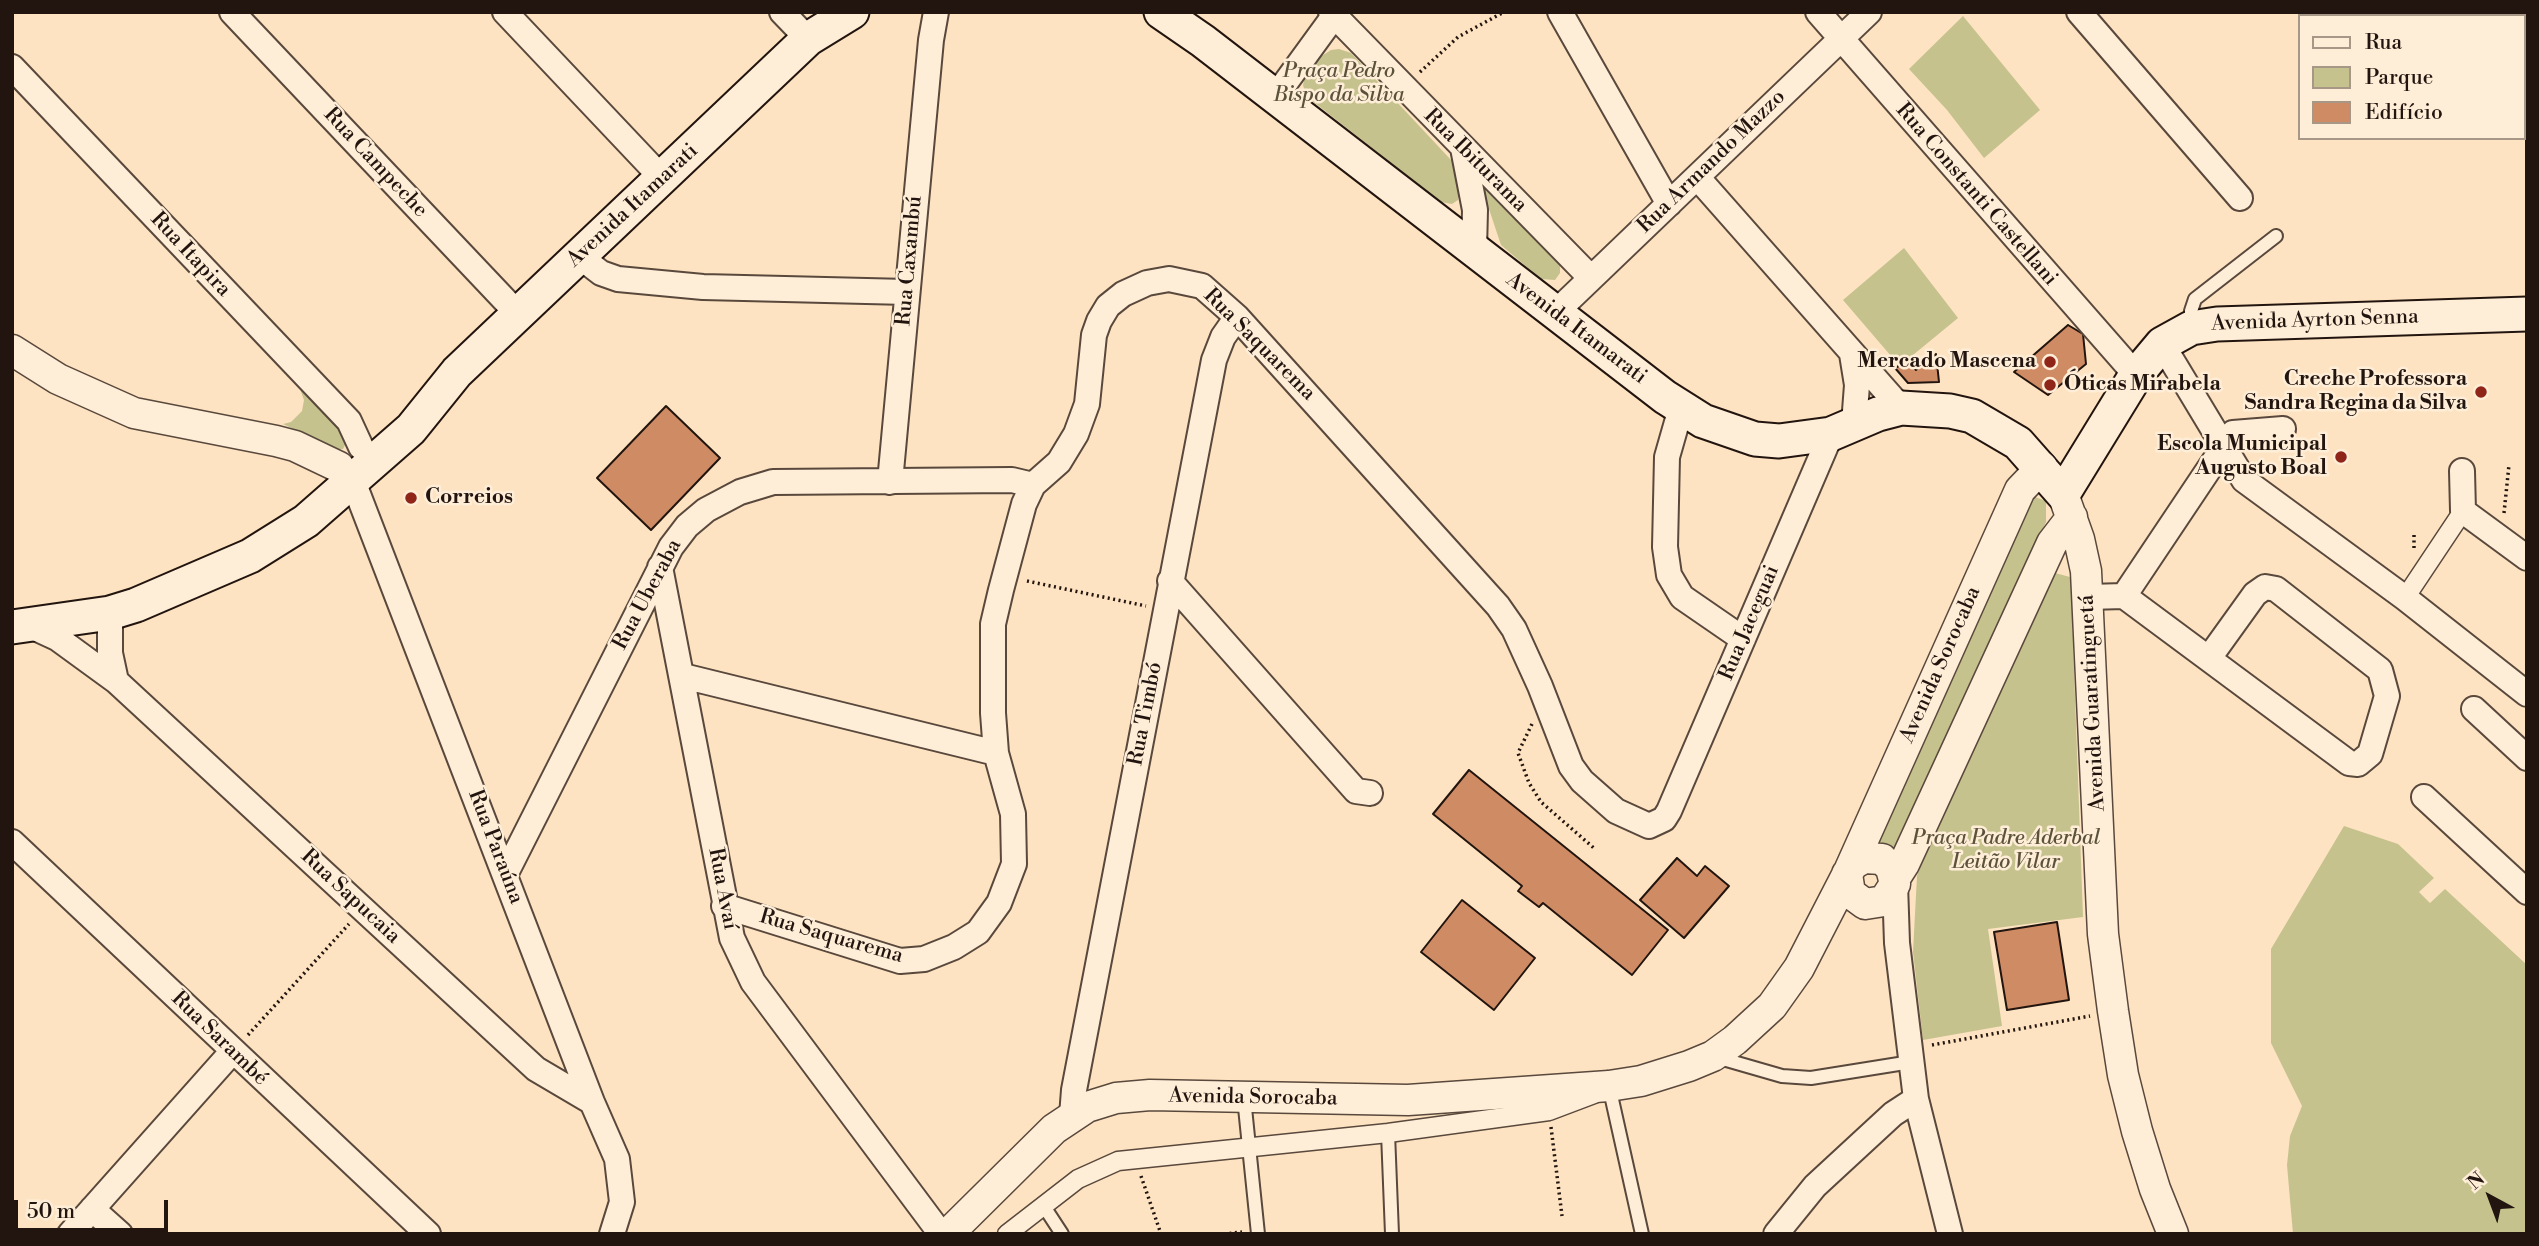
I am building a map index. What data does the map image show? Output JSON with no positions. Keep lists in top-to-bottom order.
{
  "streets": {
    "main road": ["Avenida Itamarati", "Avenida Ayrton Senna", "Avenida Guaratinguetá"],
    "street": [
      "Rua Ibiturama",
      "Rua Armando Mazzo",
      "Rua Campeche",
      "Rua Constanti Castellani",
      "Rua Itapira",
      "Rua Caxambú",
      "Rua Saquarema",
      "Rua Uberaba",
      "Rua Jaceguai",
      "Avenida Sorocaba",
      "Rua Timbó",
      "Rua Paraúna",
      "Rua Avaí",
      "Rua Sapucaia",
      "Rua Sarambé"
    ]
  },
  "crossings": [
    ["Rua Ibiturama", "Rua Armando Mazzo"],
    ["Rua Armando Mazzo", "Rua Constanti Castellani"],
    ["Rua Armando Mazzo", "Avenida Itamarati"],
    ["Rua Campeche", "Avenida Itamarati"],
    ["Rua Constanti Castellani", "Avenida Ayrton Senna"],
    ["Avenida Itamarati", "Rua Itapira"],
    ["Avenida Itamarati", "Rua Jaceguai"],
    ["Avenida Itamarati", "Avenida Sorocaba"],
    ["Avenida Itamarati", "Avenida Guaratinguetá"],
    ["Avenida Itamarati", "Rua Paraúna"],
    ["Avenida Itamarati", "Rua Sapucaia"],
    ["Rua Itapira", "Rua Paraúna"],
    ["Rua Caxambú", "Rua Uberaba"],
    ["Avenida Ayrton Senna", "Avenida Guaratinguetá"],
    ["Rua Saquarema", "Rua Uberaba"],
    ["Rua Saquarema", "Rua Jaceguai"],
    ["Rua Saquarema", "Rua Timbó"],
    ["Rua Saquarema", "Rua Avaí"],
    ["Rua Uberaba", "Rua Paraúna"],
    ["Rua Uberaba", "Rua Avaí"],
    ["Avenida Sorocaba", "Avenida Guaratinguetá"],
    ["Avenida Sorocaba", "Rua Timbó"],
    ["Rua Paraúna", "Rua Sapucaia"]
  ],
  "parks": ["Praça Pedro Bispo da Silva", "Praça Padre Aderbal Leitão Vilar"],
  "places": [
    "Mercado Mascena",
    "Óticas Mirabela",
    "Creche Professora Sandra Regina da Silva",
    "Escola Municipal Augusto Boal",
    "Correios"
  ],
  "legend": ["Rua", "Parque", "Edifício"],
  "scale_bar": "50 m",
  "north": "top left"
}
